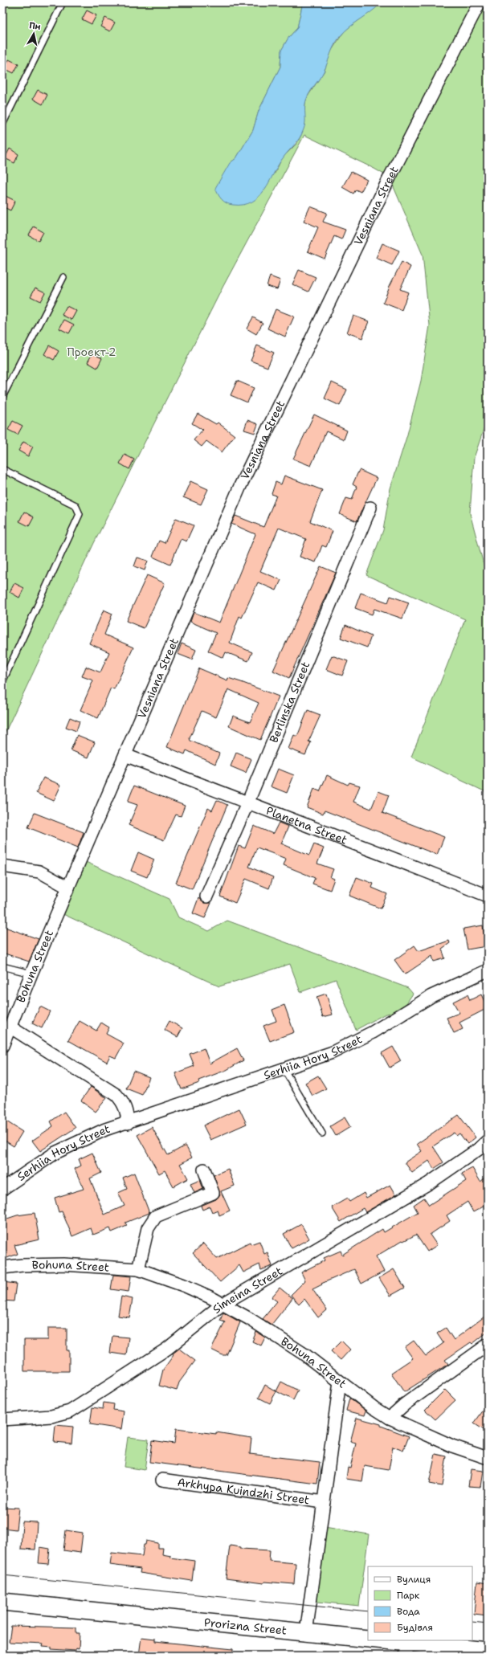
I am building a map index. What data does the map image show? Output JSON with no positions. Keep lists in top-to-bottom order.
{
  "streets": {
    "main road": ["Prorizna Street"],
    "street": [
      "Vesniana Street",
      "Berlinska Street",
      "Planetna Street",
      "Bohuna Street",
      "Serhiia Hory Street",
      "Simeina Street",
      "Arkhypa Kuindzhi Street"
    ]
  },
  "crossings": [
    ["Vesniana Street", "Planetna Street"],
    ["Vesniana Street", "Bohuna Street"],
    ["Berlinska Street", "Planetna Street"],
    ["Bohuna Street", "Simeina Street"],
    ["Bohuna Street", "Arkhypa Kuindzhi Street"],
    ["Arkhypa Kuindzhi Street", "Prorizna Street"]
  ],
  "parks": ["Проект-2"],
  "legend": [
    "Вулиця",
    "Парк",
    "Вода",
    "Будівля"
  ],
  "north": "top"
}
